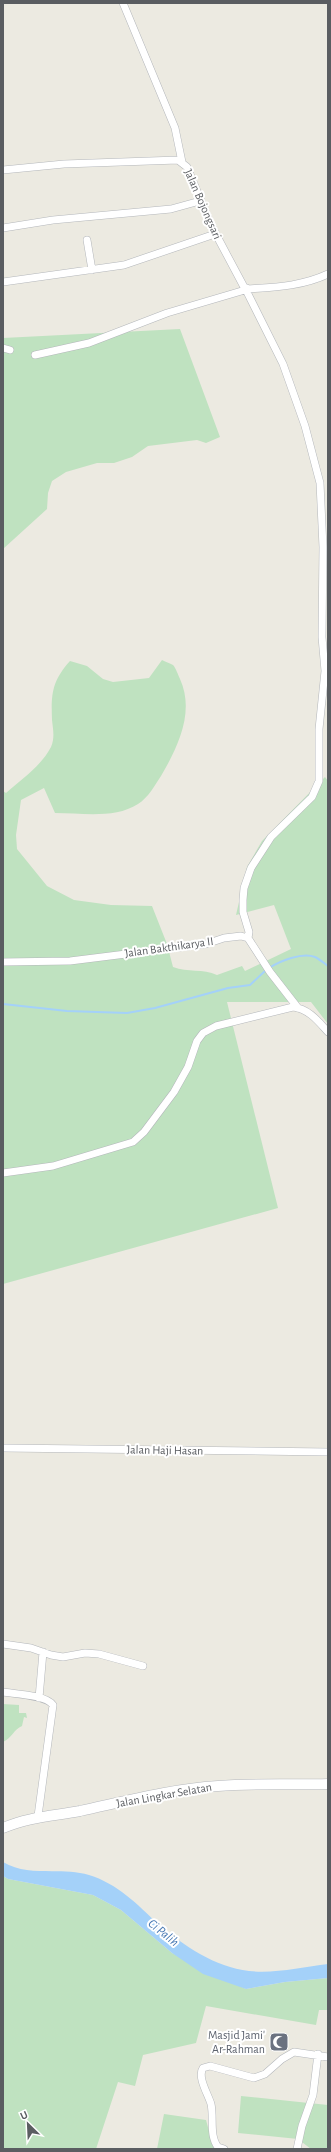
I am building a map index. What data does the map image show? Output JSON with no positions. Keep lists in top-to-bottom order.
{
  "streets": {
    "street": [
      "Jalan Bojongsari",
      "Jalan Bakthikarya II",
      "Jalan Haji Hasan",
      "Jalan Lingkar Selatan"
    ]
  },
  "crossings": [
    ["Jalan Bojongsari", "Jalan Bakthikarya II"]
  ],
  "water": ["Ci Palih"],
  "places": {
    "mosque": ["Masjid Jami' Ar-Rahman"]
  },
  "north": "top left"
}
